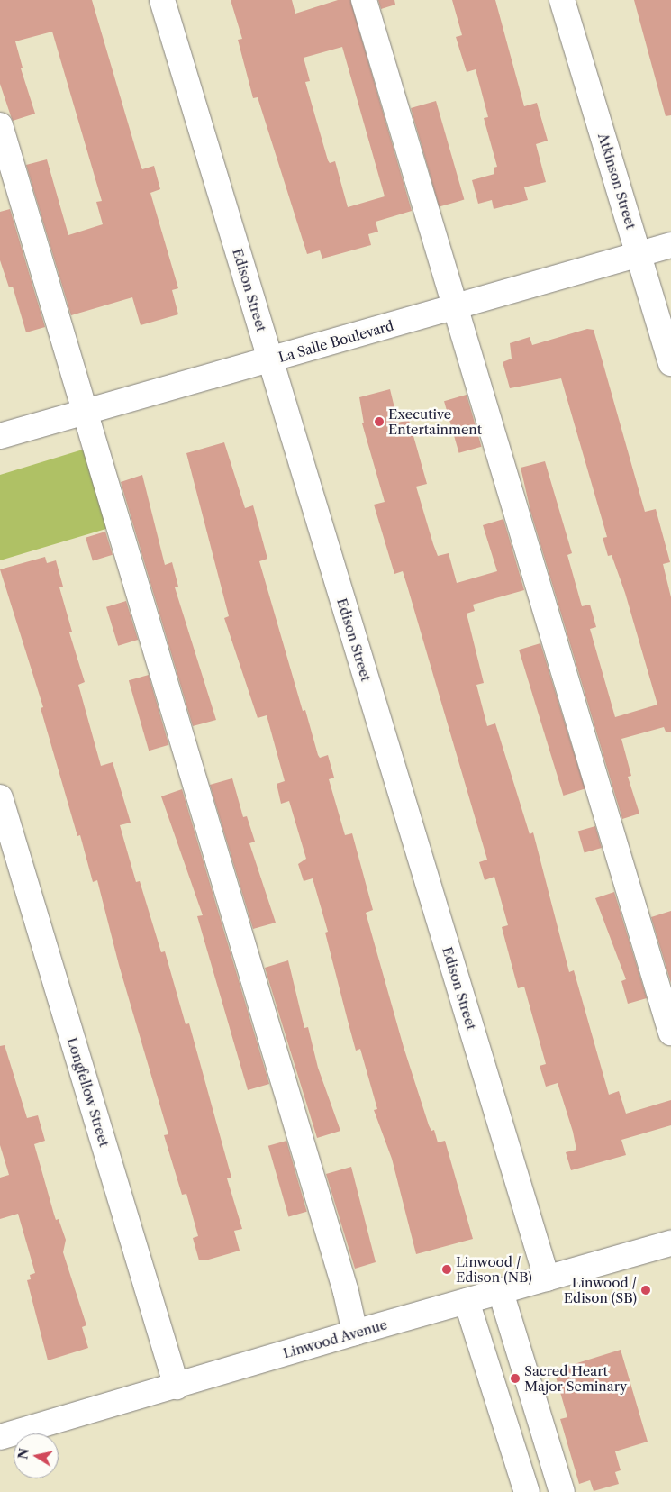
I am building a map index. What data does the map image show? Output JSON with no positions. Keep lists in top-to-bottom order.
{
  "streets": {
    "street": [
      "Atkinson Street",
      "Edison Street",
      "La Salle Boulevard",
      "Longfellow Street",
      "Linwood Avenue"
    ]
  },
  "crossings": [
    ["Atkinson Street", "La Salle Boulevard"],
    ["Edison Street", "La Salle Boulevard"],
    ["Edison Street", "Linwood Avenue"],
    ["Longfellow Street", "Linwood Avenue"]
  ],
  "places": [
    "Executive Entertainment",
    "Linwood / Edison (NB)",
    "Linwood / Edison (SB)",
    "Sacred Heart Major Seminary"
  ],
  "north": "left"
}
